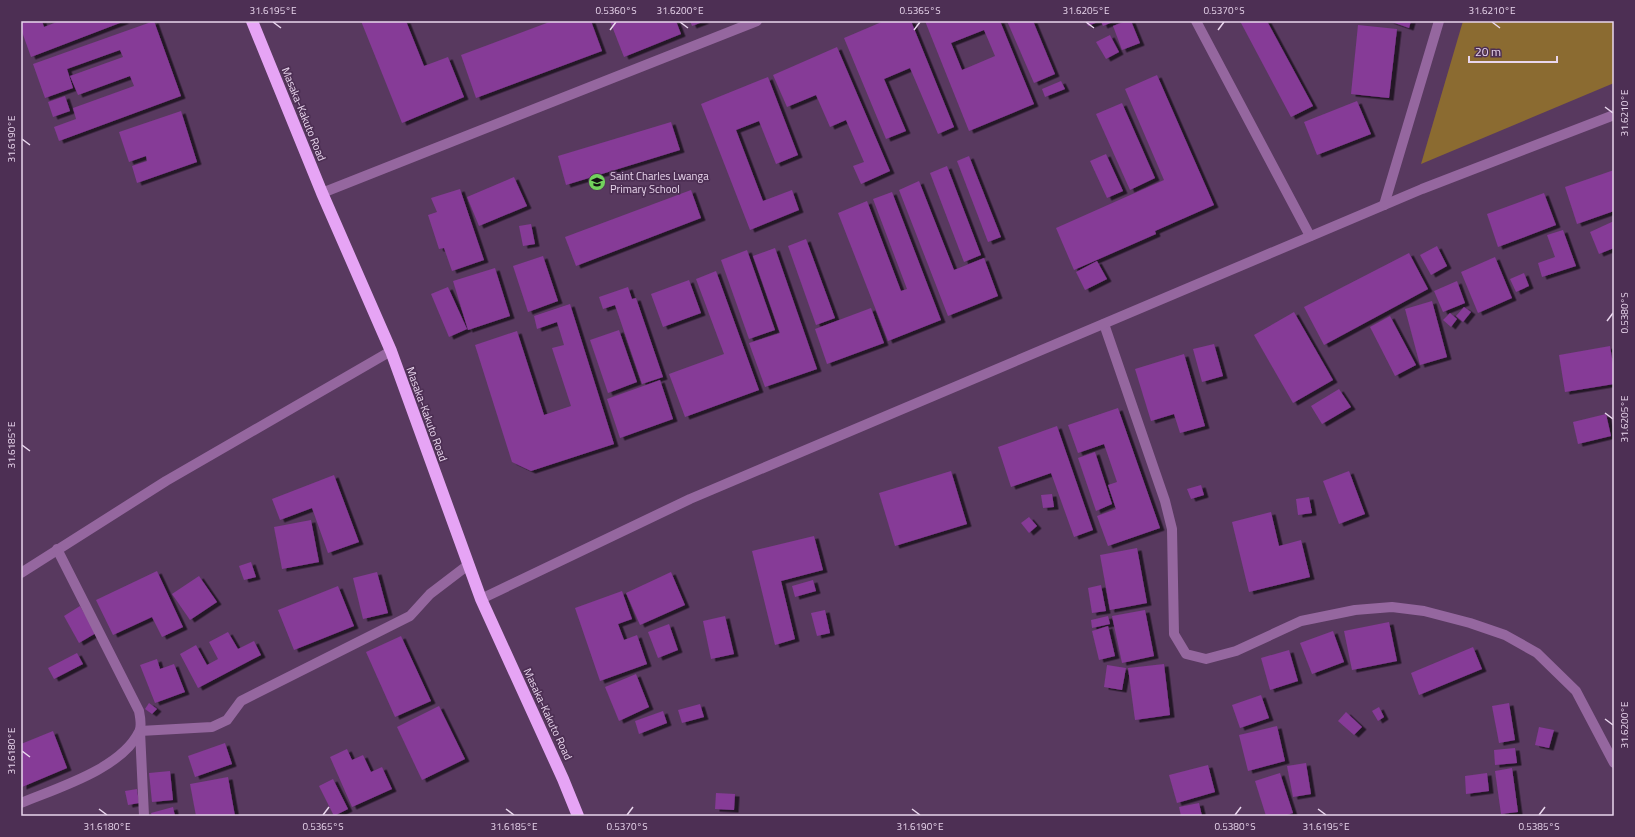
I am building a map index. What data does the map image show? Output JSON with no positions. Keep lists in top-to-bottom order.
{
  "streets": {
    "highway": ["Masaka-Kakuto Road"]
  },
  "places": {
    "school or university": ["Saint Charles Lwanga Primary School"]
  },
  "scale_bar": "20 m",
  "coordinates": [
    "31.6195°E",
    "0.5360°S",
    "31.6200°E",
    "0.5365°S",
    "31.6205°E",
    "0.5370°S",
    "31.6210°E",
    "31.6190°E",
    "0.5380°S",
    "31.6185°E",
    "31.6180°E",
    "0.5385°S"
  ]
}
